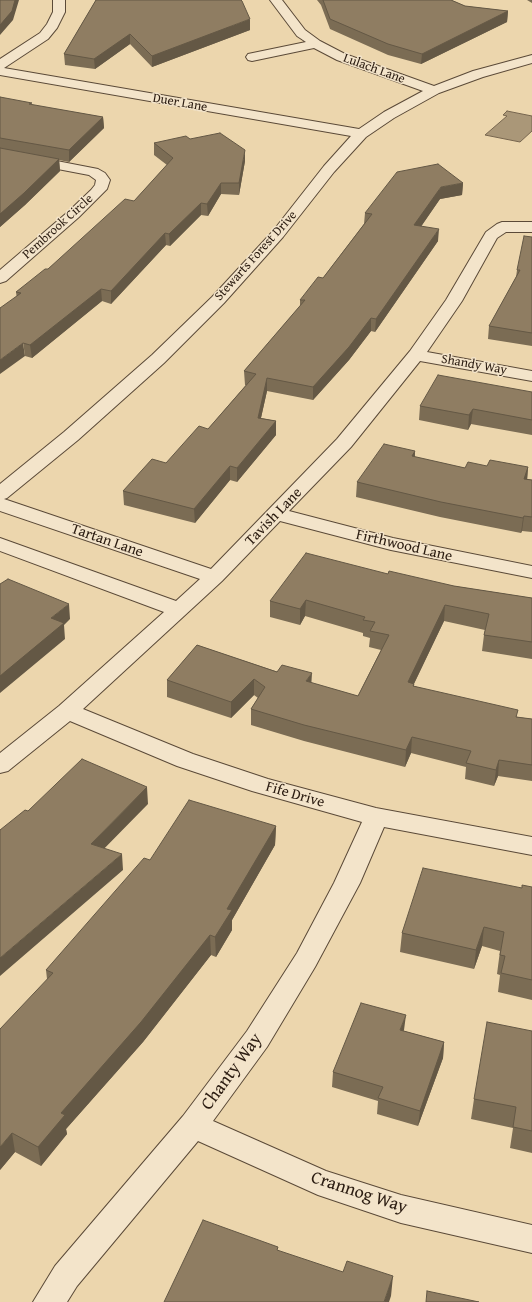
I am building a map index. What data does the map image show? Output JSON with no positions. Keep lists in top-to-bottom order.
{
  "streets": {
    "street": [
      "Lulach Lane",
      "Duer Lane",
      "Pembrook Circle",
      "Stewarts Forest Drive",
      "Shandy Way",
      "Tavish Lane",
      "Tartan Lane",
      "Firthwood Lane",
      "Fife Drive",
      "Chanty Way",
      "Crannog Way"
    ]
  },
  "crossings": [
    ["Lulach Lane", "Stewarts Forest Drive"],
    ["Duer Lane", "Stewarts Forest Drive"],
    ["Shandy Way", "Tavish Lane"],
    ["Tavish Lane", "Tartan Lane"],
    ["Tavish Lane", "Firthwood Lane"],
    ["Tavish Lane", "Fife Drive"],
    ["Fife Drive", "Chanty Way"],
    ["Chanty Way", "Crannog Way"]
  ]
}
